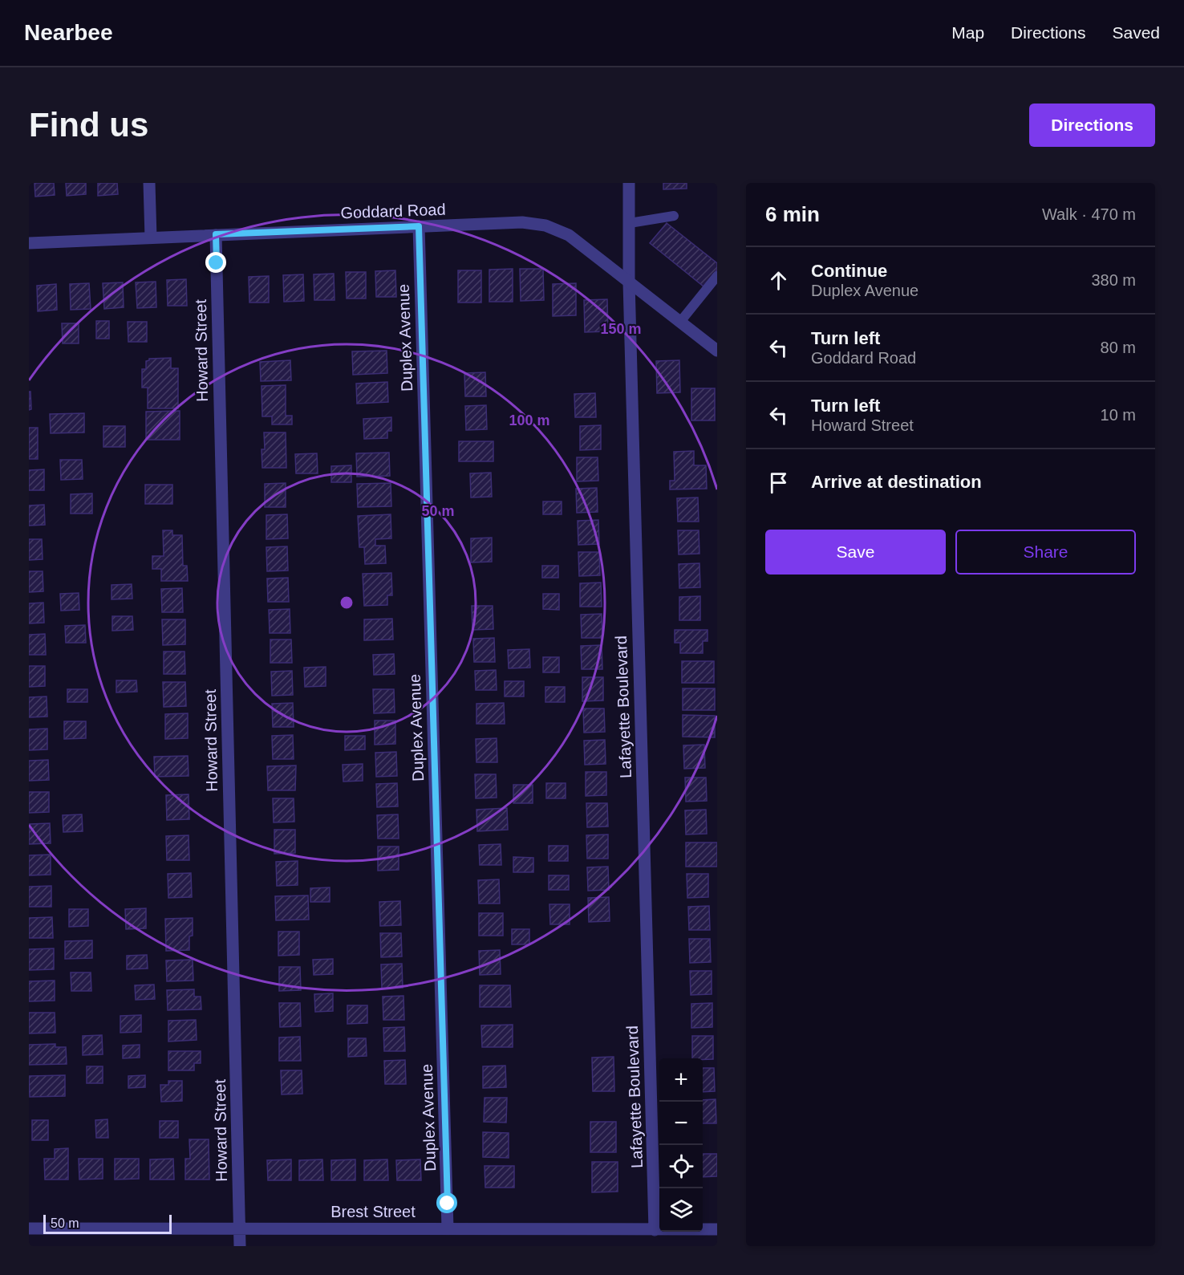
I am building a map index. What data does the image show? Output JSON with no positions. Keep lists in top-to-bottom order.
{
  "streets": {
    "street": [
      "Goddard Road",
      "Duplex Avenue",
      "Howard Street",
      "Lafayette Boulevard",
      "Brest Street"
    ]
  },
  "crossings": [
    ["Goddard Road", "Duplex Avenue"],
    ["Goddard Road", "Howard Street"],
    ["Goddard Road", "Lafayette Boulevard"],
    ["Duplex Avenue", "Brest Street"],
    ["Howard Street", "Brest Street"],
    ["Lafayette Boulevard", "Brest Street"]
  ],
  "scale_bar": "50 m",
  "page": {
    "header": "Nearbee",
    "nav": ["Map", "Directions", "Saved"],
    "buttons": [
      "Directions",
      ["Save", "Share"]
    ],
    "title": "Find us",
    "heading": ["6 min", "Walk · 470 m"],
    "list": [
      ["Continue", "Duplex Avenue", "380 m"],
      ["Turn left", "Goddard Road", "80 m"],
      ["Turn left", "Howard Street", "10 m"],
      "Arrive at destination"
    ],
    "map_buttons": ["+", "−"],
    "scale": "50 m"
  },
  "rings": ["150 m", "100 m", "50 m"]
}
